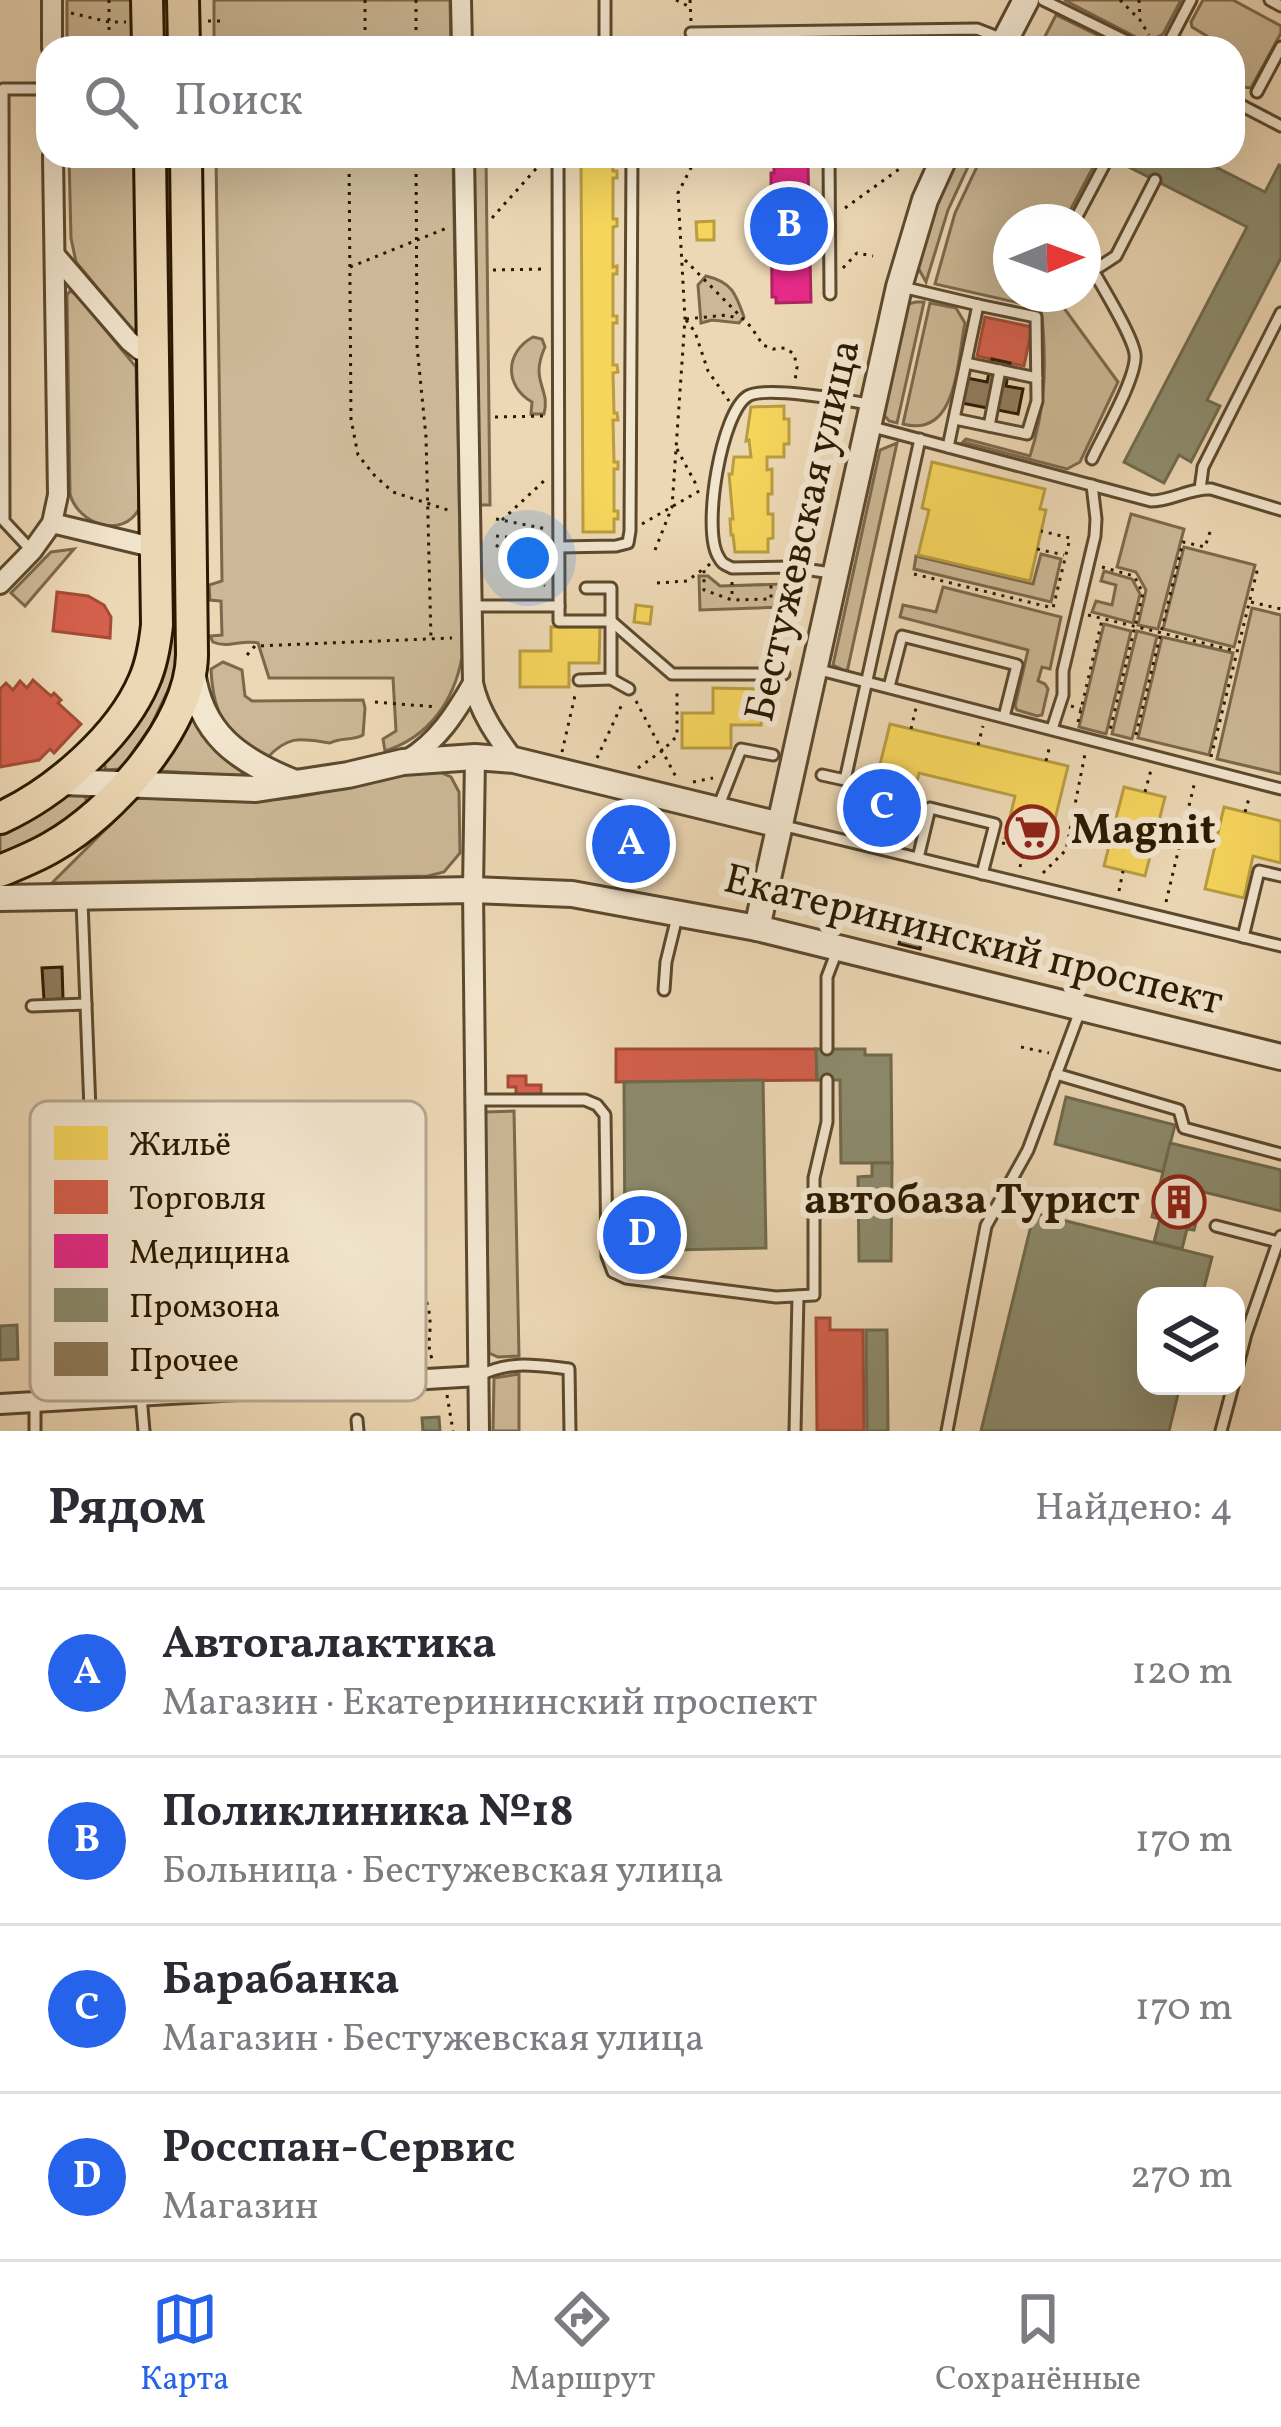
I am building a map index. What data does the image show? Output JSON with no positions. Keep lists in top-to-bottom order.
{
  "streets": {
    "street": ["Бестужевская улица", "Екатерининский проспект"]
  },
  "crossings": [
    ["Бестужевская улица", "Екатерининский проспект"]
  ],
  "places": {
    "supermarket": ["Magnit"],
    "building": ["автобаза Турист"]
  },
  "legend": [
    "Жильё",
    "Торговля",
    "Медицина",
    "Промзона",
    "Прочее"
  ],
  "north": "right",
  "page": {
    "search": "Поиск",
    "pins": [
      "B",
      "C",
      "A",
      "D"
    ],
    "heading": ["Рядом", "Найдено: 4"],
    "list": [
      {
        "mark": "A",
        "name": "Автогалактика",
        "note": "Магазин · Екатерининский проспект",
        "value": "120 m"
      },
      {
        "mark": "B",
        "name": "Поликлиника №18",
        "note": "Больница · Бестужевская улица",
        "value": "170 m"
      },
      {
        "mark": "C",
        "name": "Барабанка",
        "note": "Магазин · Бестужевская улица",
        "value": "170 m"
      },
      {
        "mark": "D",
        "name": "Росспан-Сервис",
        "note": "Магазин",
        "value": "270 m"
      }
    ],
    "nav": ["Карта", "Маршрут", "Сохранённые"]
  }
}
